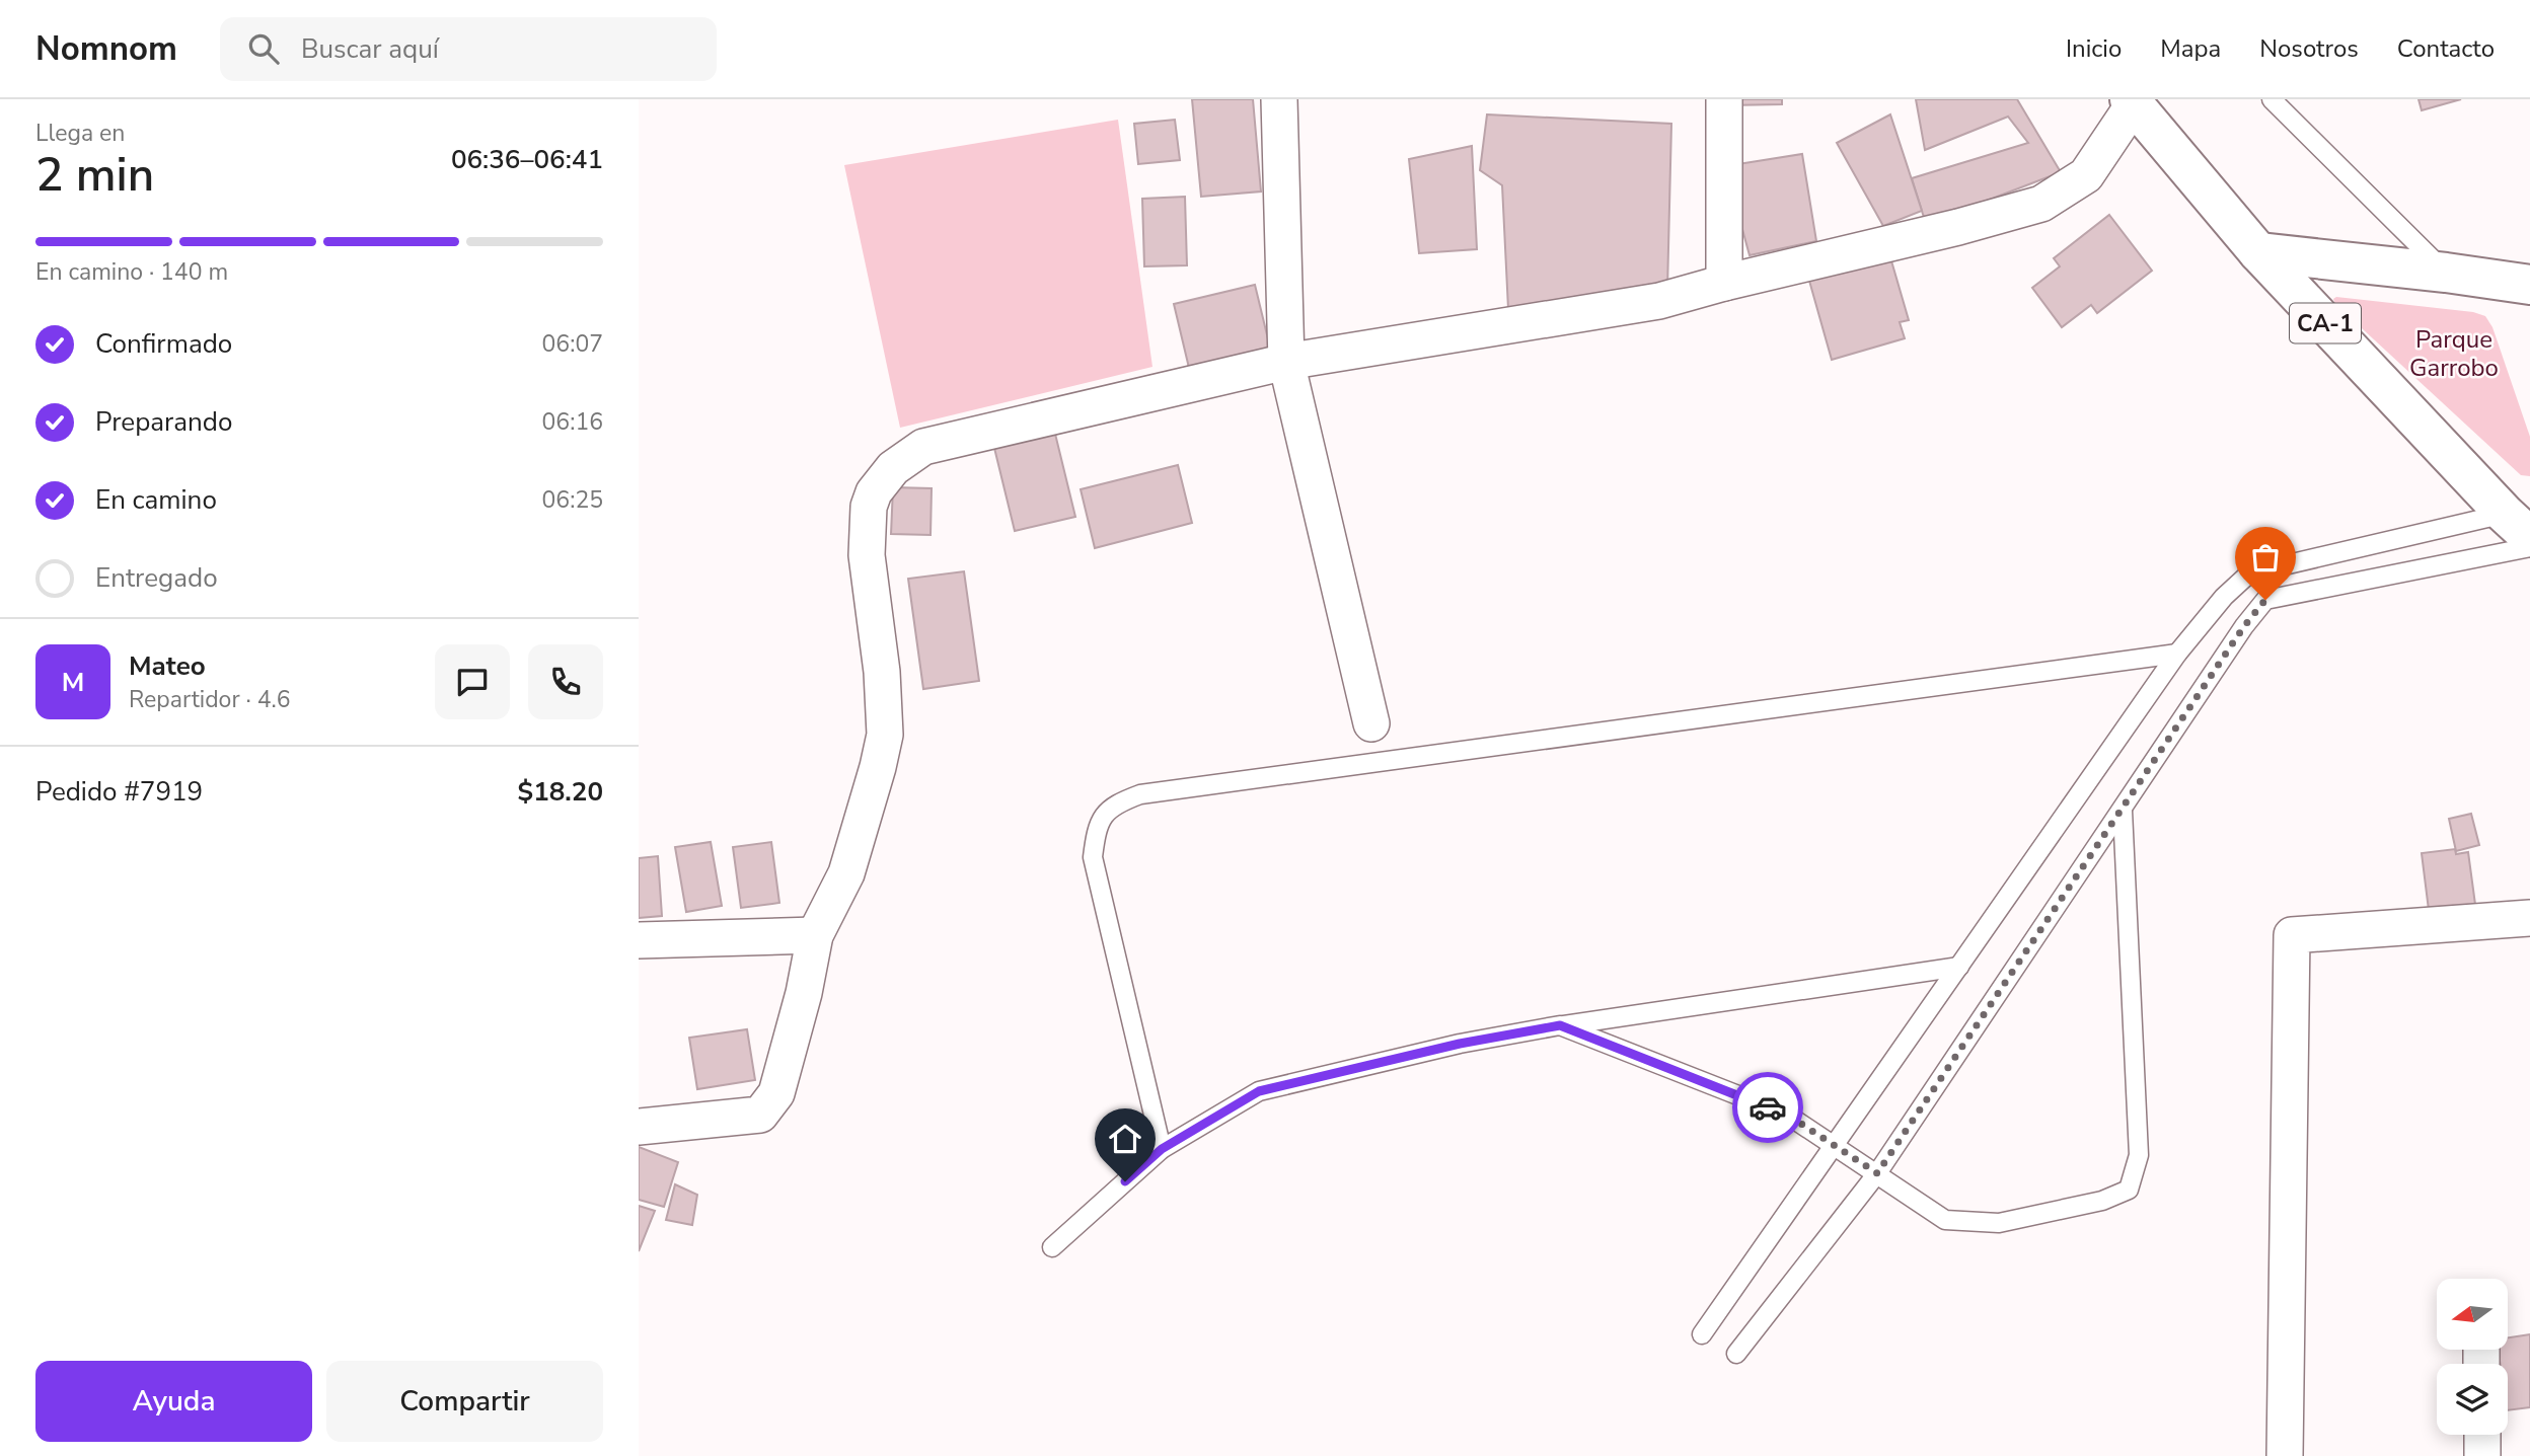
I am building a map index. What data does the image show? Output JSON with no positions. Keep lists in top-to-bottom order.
{
  "streets": {
    "main road": ["CA-1"]
  },
  "parks": ["Parque Garrobo"],
  "north": "left",
  "page": {
    "header": "Nomnom",
    "search": "Buscar aquí",
    "nav": [
      "Inicio",
      "Mapa",
      "Nosotros",
      "Contacto"
    ],
    "heading": ["2 min", "Llega en", "06:36–06:41"],
    "panel": [
      "Mateo",
      "Repartidor · 4.6",
      "Pedido #7919",
      "$18.20"
    ],
    "bar": "En camino · 140 m",
    "list": [
      ["Confirmado", "06:07"],
      ["Preparando", "06:16"],
      ["En camino", "06:25"],
      "Entregado"
    ],
    "round": "M",
    "buttons": ["Ayuda", "Compartir"]
  }
}
